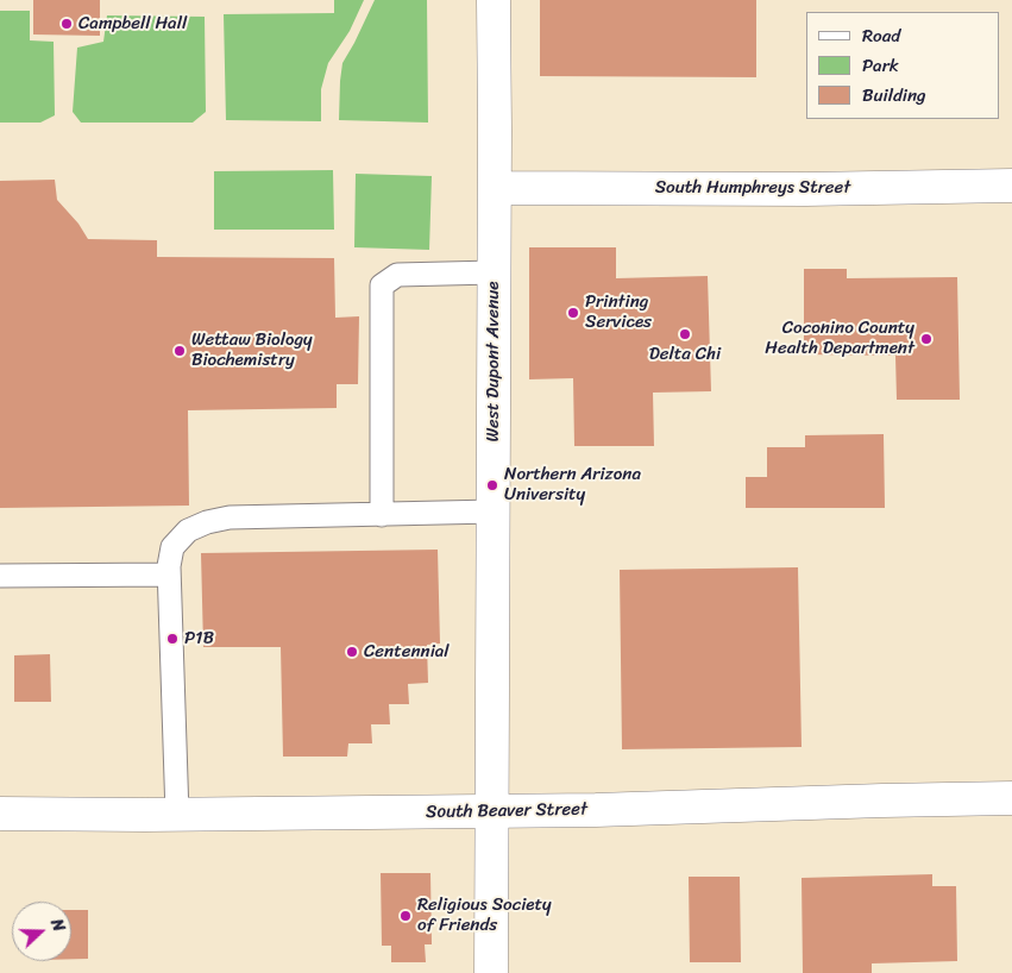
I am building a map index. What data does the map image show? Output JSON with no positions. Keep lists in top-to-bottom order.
{
  "streets": {
    "street": ["South Humphreys Street", "West Dupont Avenue", "South Beaver Street"]
  },
  "crossings": [
    ["South Humphreys Street", "West Dupont Avenue"],
    ["West Dupont Avenue", "South Beaver Street"]
  ],
  "places": [
    "Campbell Hall",
    "Printing Services",
    "Delta Chi",
    "Coconino County Health Department",
    "Wettaw Biology Biochemistry",
    "Northern Arizona University",
    "P1B",
    "Centennial",
    "Religious Society of Friends"
  ],
  "legend": ["Road", "Park", "Building"],
  "north": "right"
}
